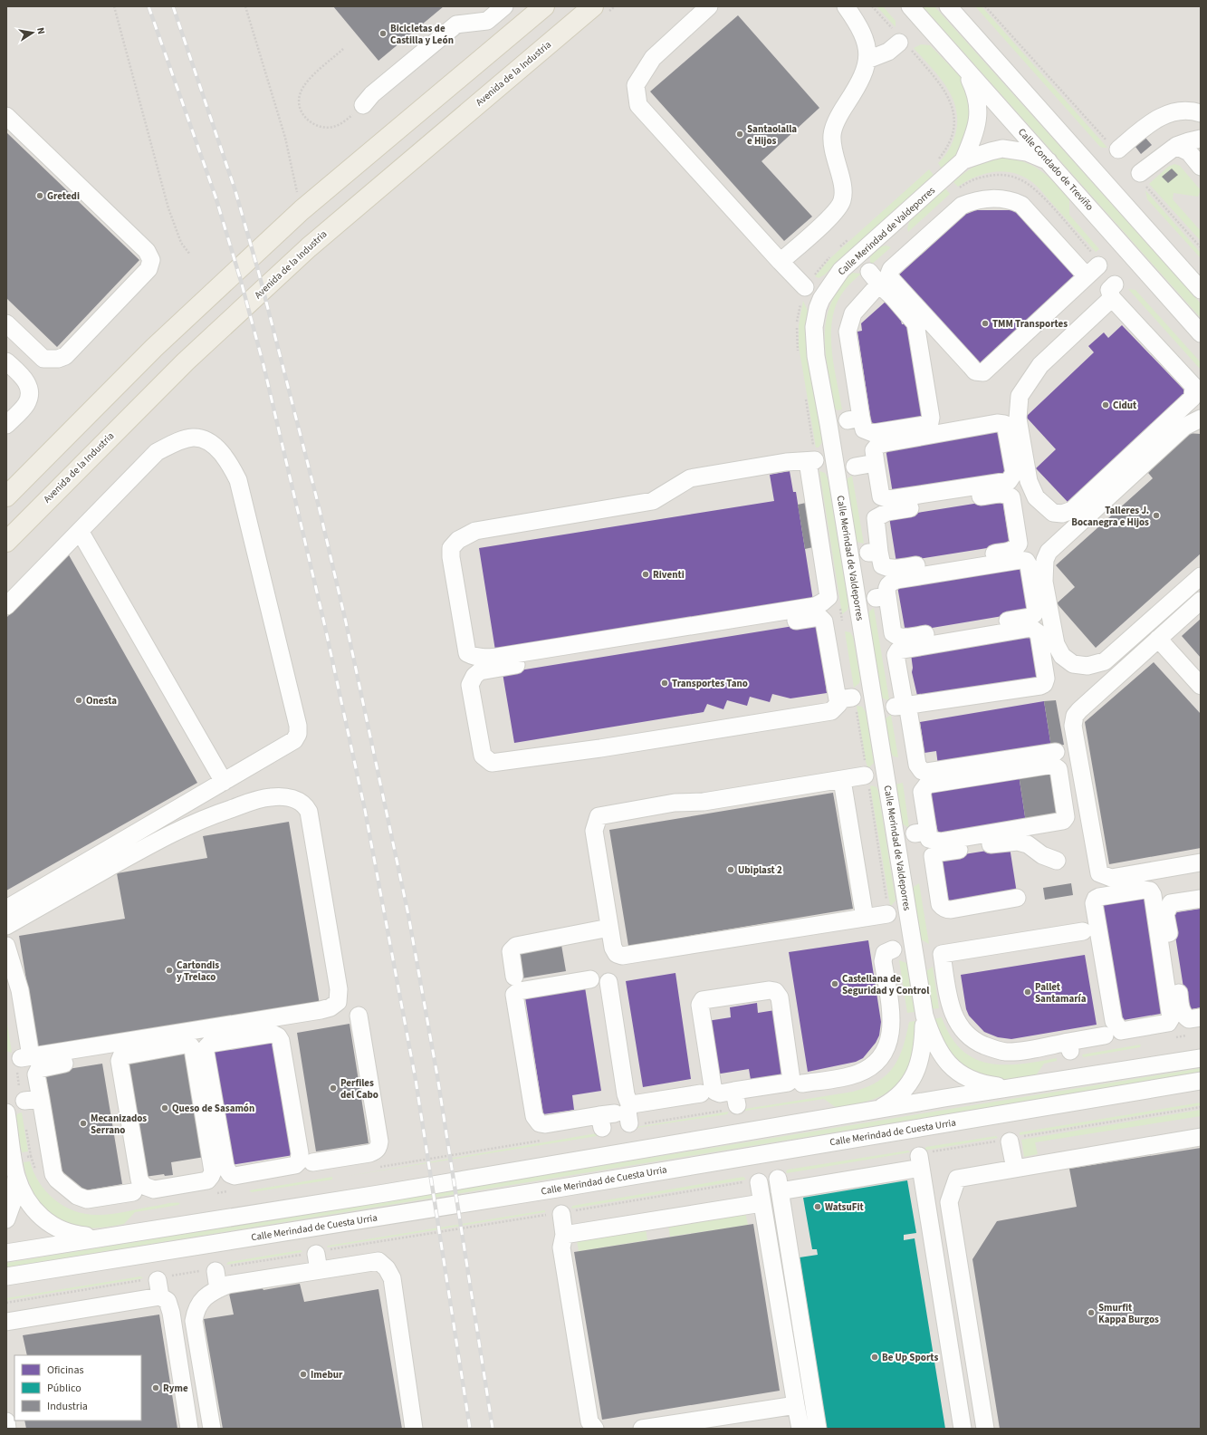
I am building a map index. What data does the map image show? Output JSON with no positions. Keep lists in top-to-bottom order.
{
  "streets": {
    "main road": ["Avenida de la Industria"],
    "street": ["Calle Condado de Treviño", "Calle Merindad de Valdeporres", "Calle Merindad de Cuesta Urria"]
  },
  "crossings": [
    ["Calle Condado de Treviño", "Calle Merindad de Valdeporres"]
  ],
  "places": [
    "Bicicletas de Castilla y León",
    "Santaolalla e Hijos",
    "Gretedi",
    "TMM Transportes",
    "Cidut",
    "Talleres J. Bocanegra e Hijos",
    "Riventi",
    "Transportes Tano",
    "Onesta",
    "Ubiplast 2",
    "Cartondis y Trelaco",
    "Castellana de Seguridad y Control",
    "Pallet Santamaría",
    "Perfiles del Cabo",
    "Queso de Sasamón",
    "Mecanizados Serrano",
    "WatsuFit",
    "Smurfit Kappa Burgos",
    "Be Up Sports",
    "Imebur",
    "Ryme"
  ],
  "legend": ["Oficinas", "Público", "Industria"],
  "north": "right"
}
